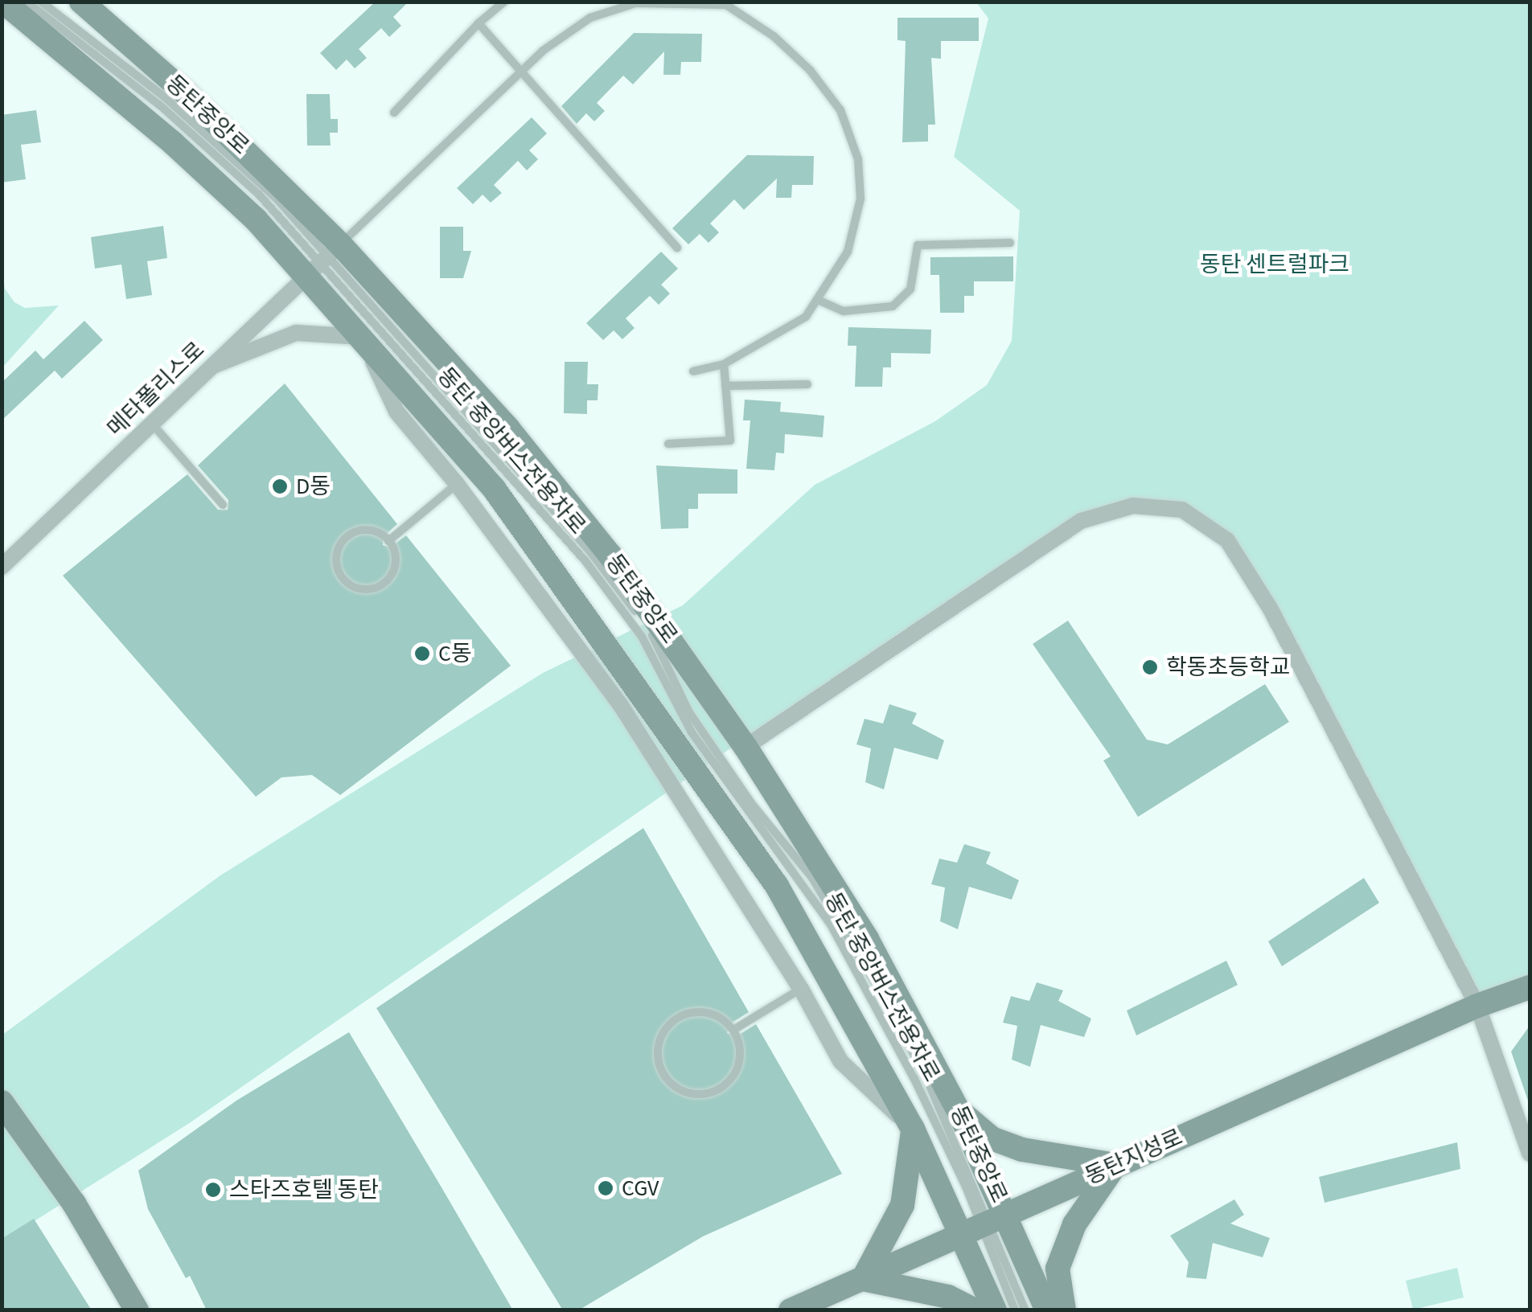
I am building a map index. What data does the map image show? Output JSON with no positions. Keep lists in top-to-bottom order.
{
  "streets": {
    "street": ["동탄중앙로", "메타폴리스로", "동탄지성로"],
    "lane": ["동탄 중앙버스전용차로"]
  },
  "crossings": [
    ["동탄중앙로", "메타폴리스로"],
    ["동탄중앙로", "동탄 중앙버스전용차로"],
    ["동탄중앙로", "동탄지성로"],
    ["메타폴리스로", "동탄 중앙버스전용차로"],
    ["동탄 중앙버스전용차로", "동탄지성로"]
  ],
  "parks": ["동탄 센트럴파크"],
  "places": [
    "D동",
    "C동",
    "학동초등학교",
    "CGV",
    "스타즈호텔 동탄"
  ]
}
